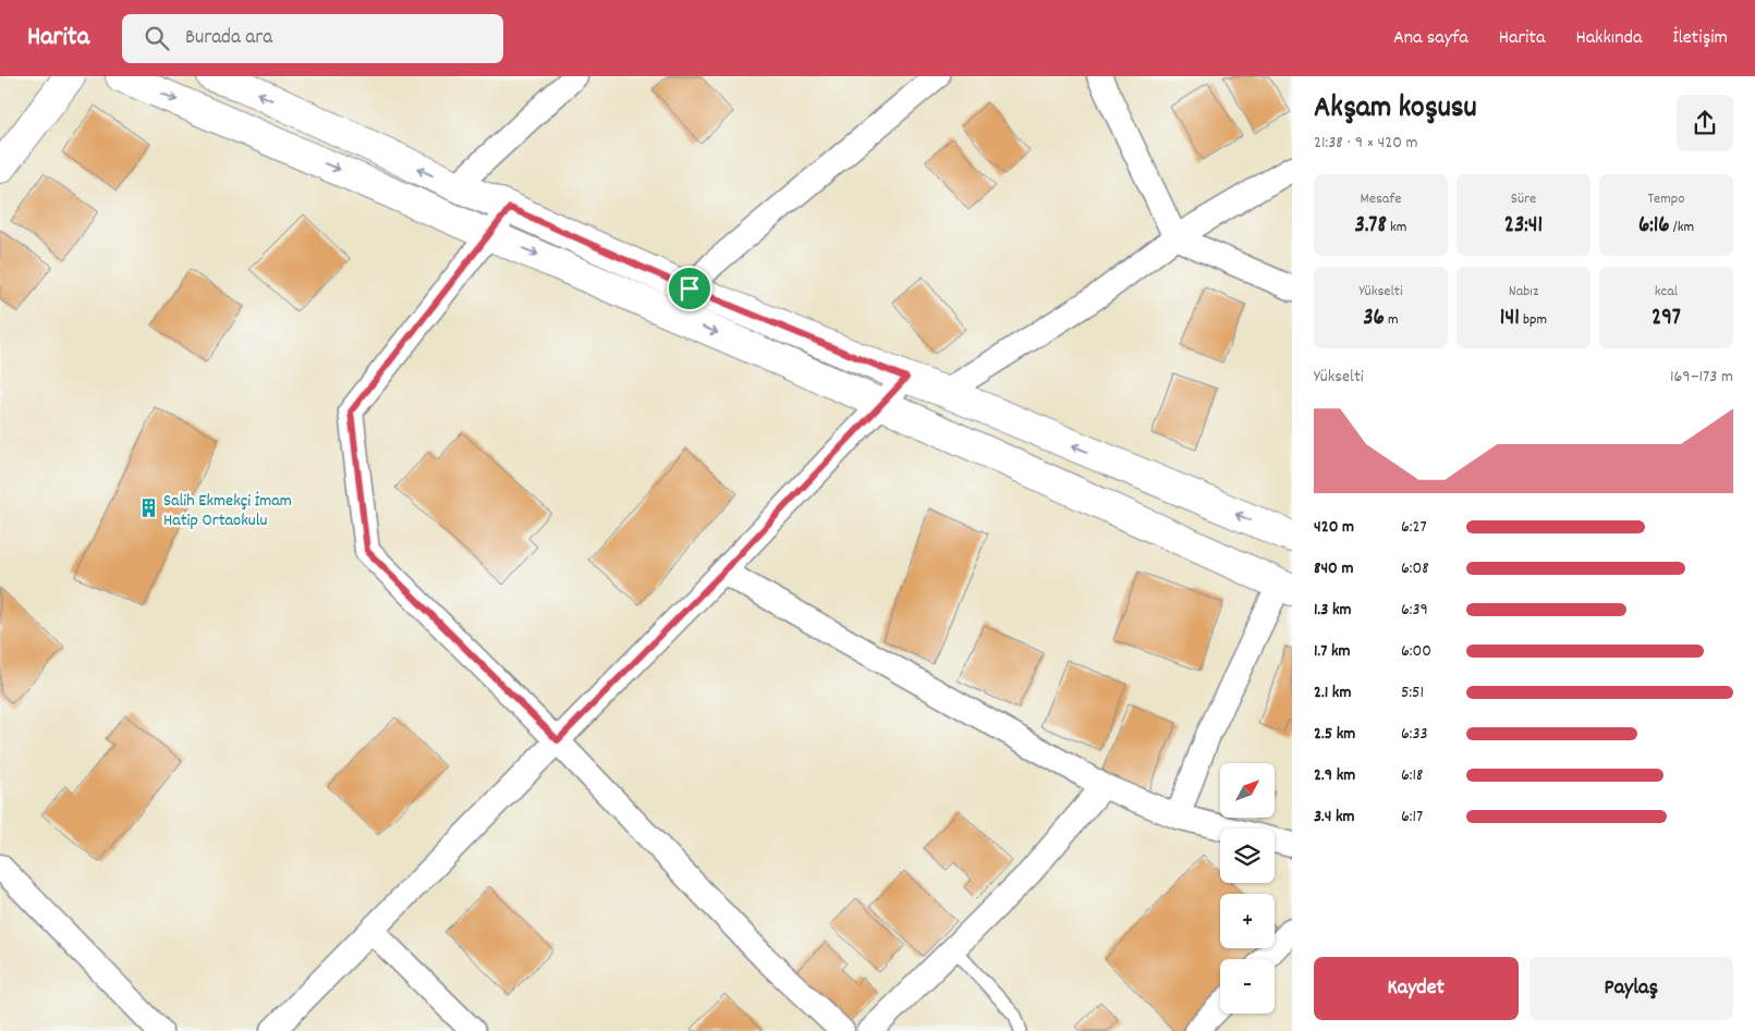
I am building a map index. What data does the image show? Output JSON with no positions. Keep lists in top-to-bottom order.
{
  "places": {
    "building": ["Salih Ekmekçi İmam Hatip Ortaokulu"]
  },
  "north": "top right",
  "page": {
    "header": "Harita",
    "search": "Burada ara",
    "nav": [
      "Ana sayfa",
      "Harita",
      "Hakkında",
      "İletişim"
    ],
    "heading": ["Akşam koşusu", "21:38 · 9 × 420 m"],
    "stats": [
      ["Mesafe", "3.78 km"],
      ["Süre", "23:41"],
      ["Tempo", "6:16 /km"],
      ["Yükselti", "36 m"],
      ["Nabız", "141 bpm"],
      ["kcal", "297"]
    ],
    "chart": ["Yükselti", "169–173 m"],
    "list": [
      {
        "name": "420 m",
        "note": "6:27"
      },
      {
        "name": "840 m",
        "note": "6:08"
      },
      {
        "name": "1.3 km",
        "note": "6:39"
      },
      {
        "name": "1.7 km",
        "note": "6:00"
      },
      {
        "name": "2.1 km",
        "note": "5:51"
      },
      {
        "name": "2.5 km",
        "note": "6:33"
      },
      {
        "name": "2.9 km",
        "note": "6:18"
      },
      {
        "name": "3.4 km",
        "note": "6:17"
      }
    ],
    "map_buttons": ["+", "−"],
    "buttons": ["Kaydet", "Paylaş"]
  }
}
